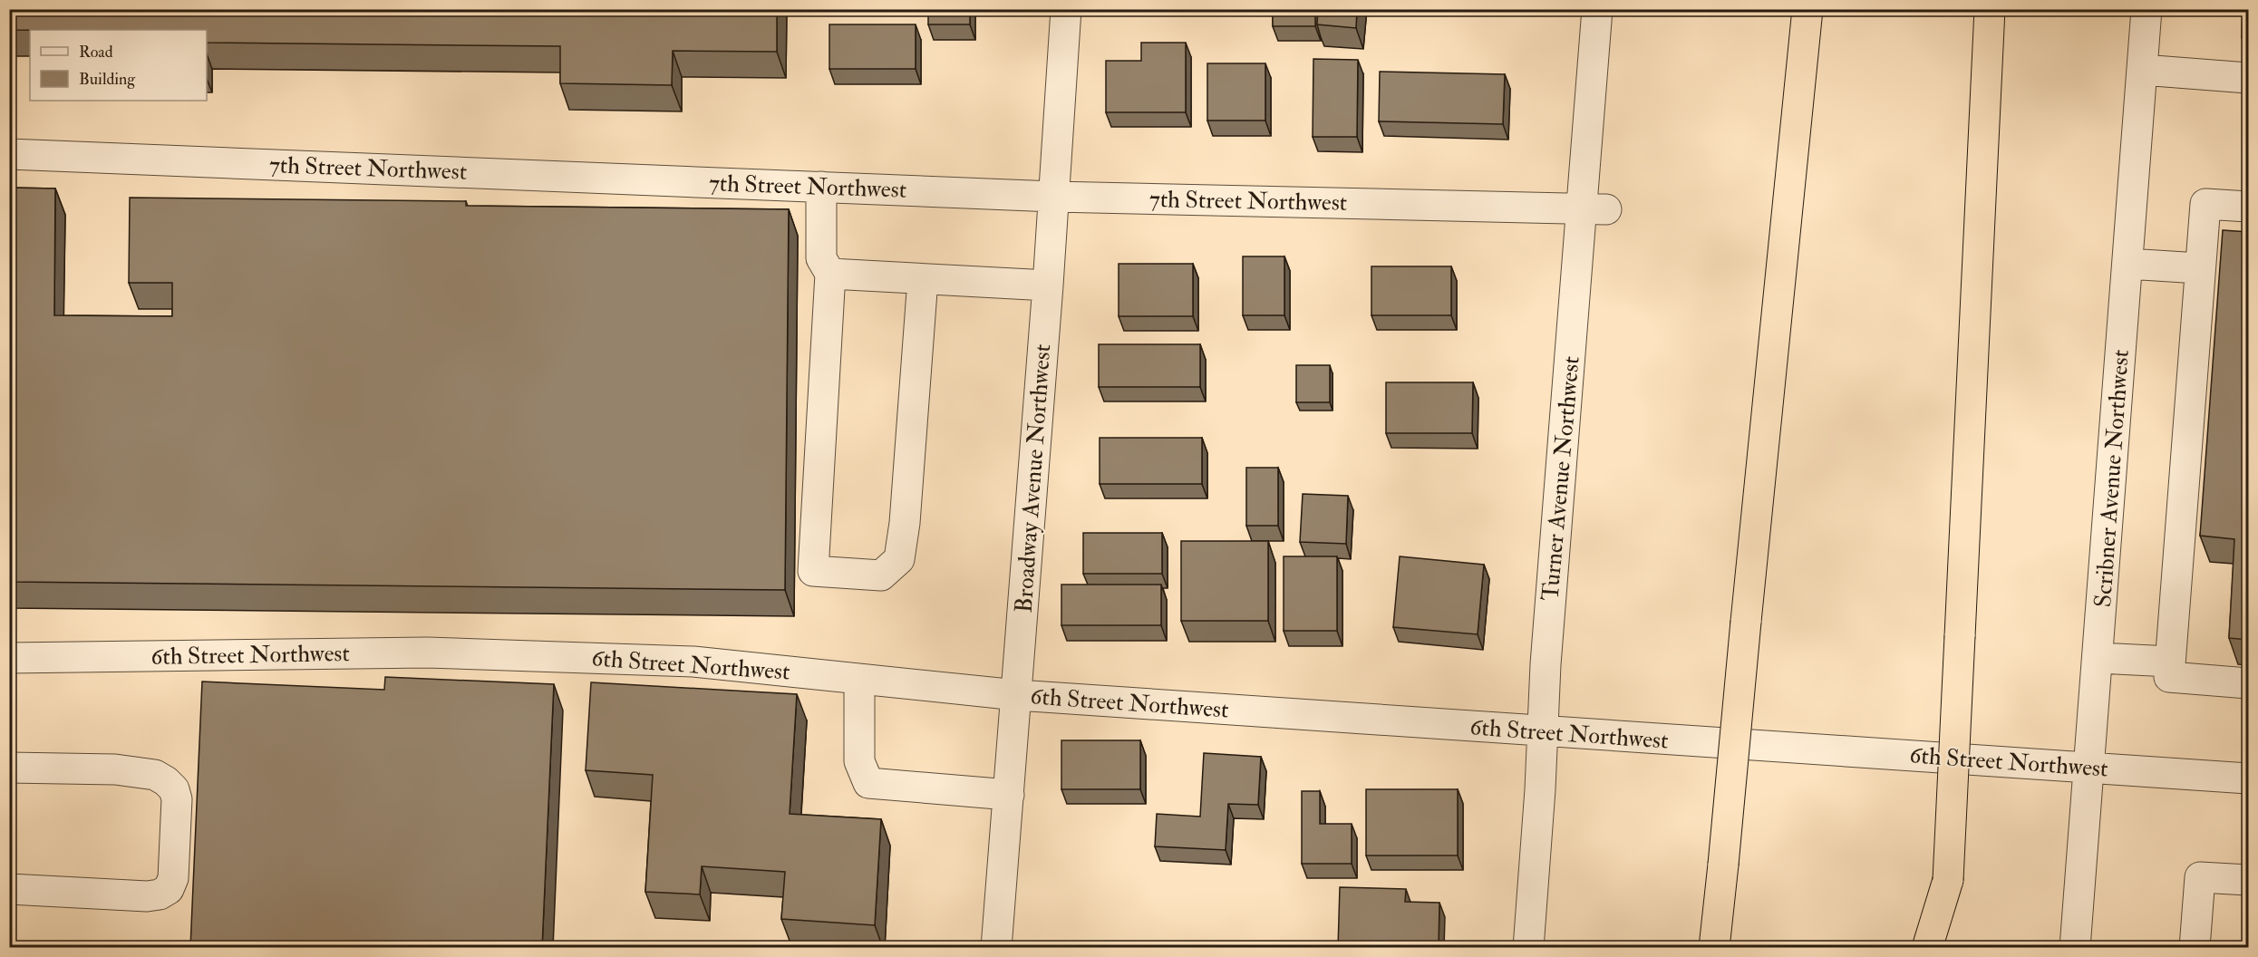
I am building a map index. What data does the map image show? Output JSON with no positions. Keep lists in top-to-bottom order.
{
  "streets": {
    "street": [
      "7th Street Northwest",
      "Broadway Avenue Northwest",
      "Turner Avenue Northwest",
      "Scribner Avenue Northwest",
      "6th Street Northwest"
    ]
  },
  "crossings": [
    ["7th Street Northwest", "Broadway Avenue Northwest"],
    ["7th Street Northwest", "Turner Avenue Northwest"],
    ["Broadway Avenue Northwest", "6th Street Northwest"],
    ["Turner Avenue Northwest", "6th Street Northwest"],
    ["Scribner Avenue Northwest", "6th Street Northwest"]
  ],
  "legend": ["Road", "Building"]
}
